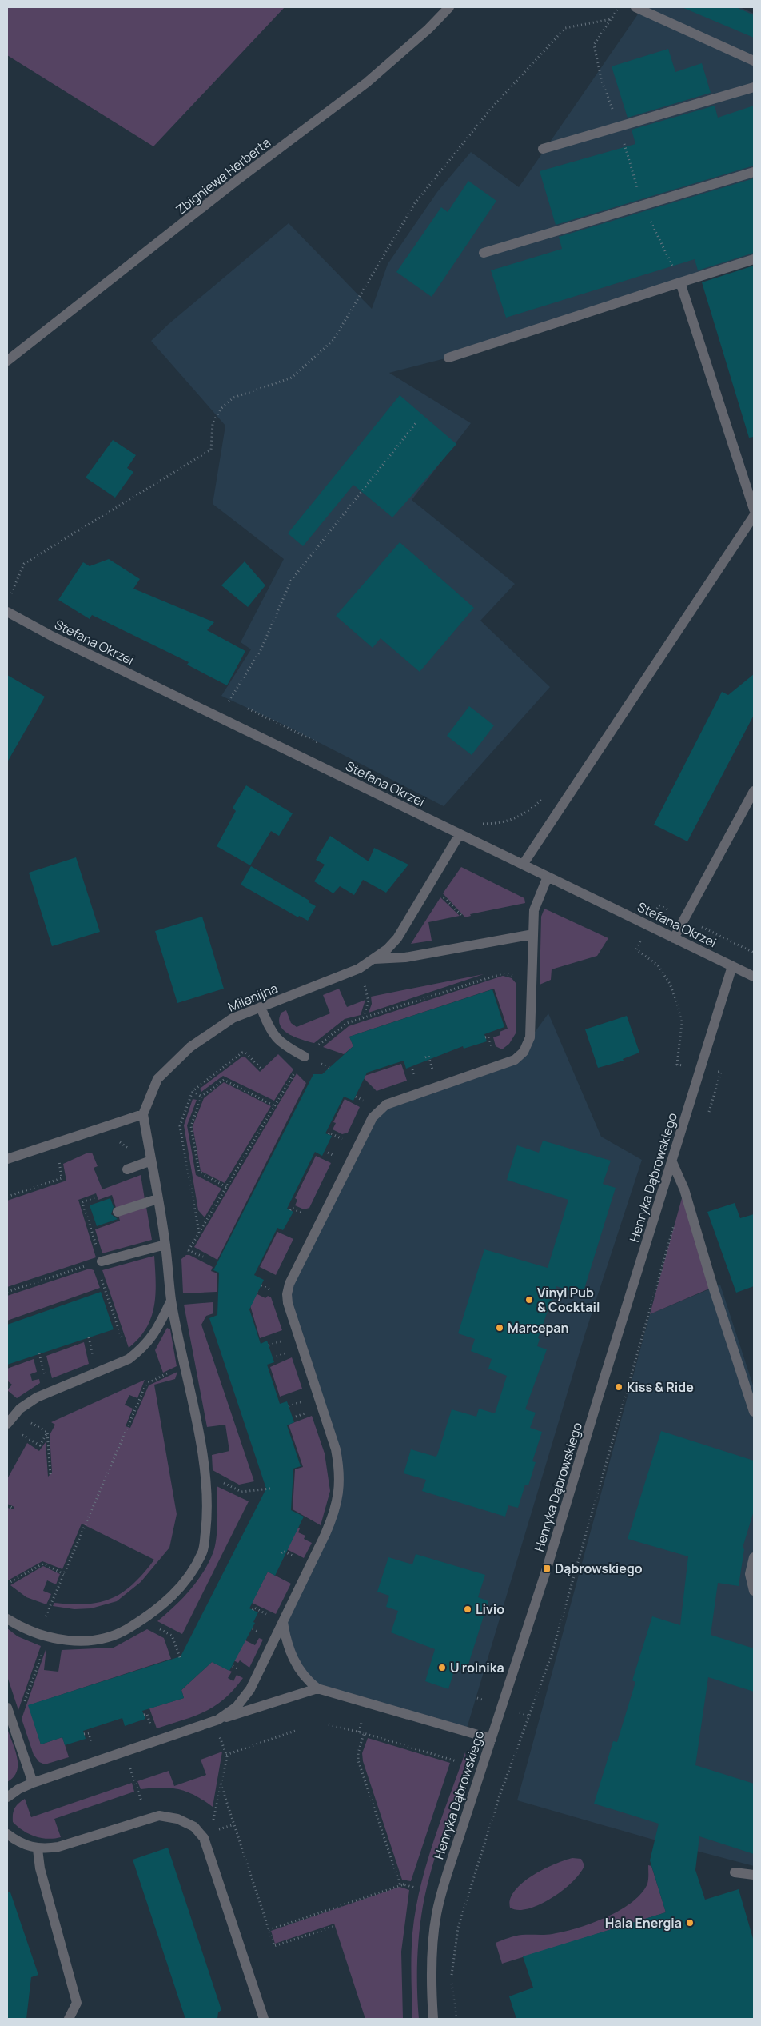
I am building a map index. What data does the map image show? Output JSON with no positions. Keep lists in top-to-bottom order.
{
  "streets": {
    "street": [
      "Zbigniewa Herberta",
      "Stefana Okrzei",
      "Milenijna",
      "Henryka Dąbrowskiego"
    ]
  },
  "crossings": [
    ["Stefana Okrzei", "Milenijna"],
    ["Stefana Okrzei", "Henryka Dąbrowskiego"]
  ],
  "places": {
    "other": [
      "Vinyl Pub & Cocktail",
      "Marcepan",
      "Kiss & Ride",
      "Livio",
      "U rolnika",
      "Hala Energia"
    ],
    "transit": ["Dąbrowskiego"]
  }
}
